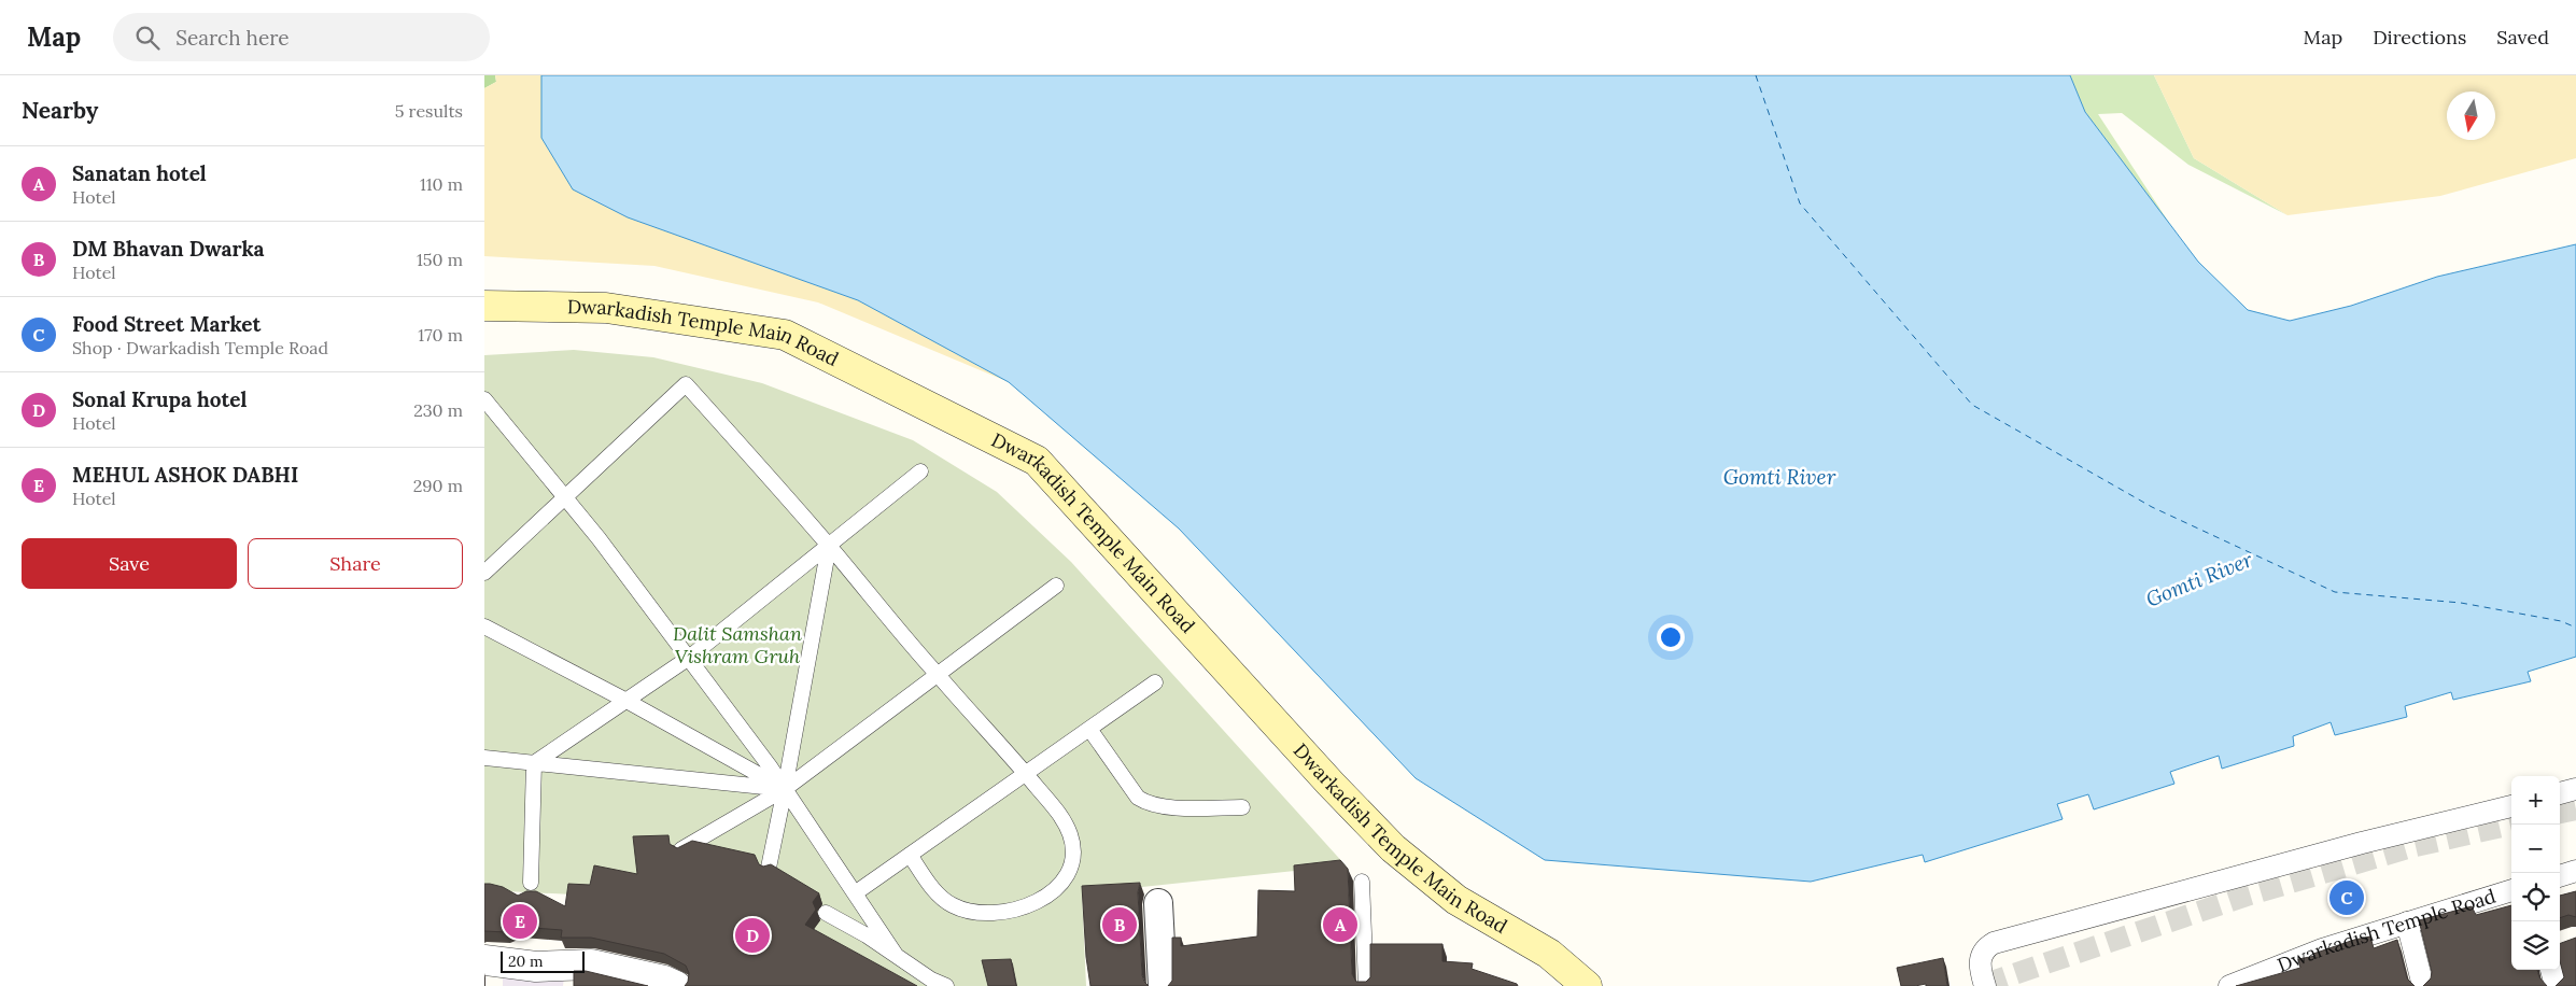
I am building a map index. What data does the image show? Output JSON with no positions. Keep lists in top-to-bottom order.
{
  "streets": {
    "main road": ["Dwarkadish Temple Main Road"],
    "street": ["Dwarkadish Temple Road"]
  },
  "water": ["Gomti River"],
  "parks": ["Dalit Samshan Vishram Gruh"],
  "scale_bar": "20 m",
  "north": "bottom",
  "page": {
    "header": "Map",
    "search": "Search here",
    "nav": ["Map", "Directions", "Saved"],
    "heading": ["Nearby", "5 results"],
    "list": [
      {
        "mark": "A",
        "name": "Sanatan hotel",
        "note": "Hotel",
        "value": "110 m"
      },
      {
        "mark": "B",
        "name": "DM Bhavan Dwarka",
        "note": "Hotel",
        "value": "150 m"
      },
      {
        "mark": "C",
        "name": "Food Street Market",
        "note": "Shop · Dwarkadish Temple Road",
        "value": "170 m"
      },
      {
        "mark": "D",
        "name": "Sonal Krupa hotel",
        "note": "Hotel",
        "value": "230 m"
      },
      {
        "mark": "E",
        "name": "MEHUL ASHOK DABHI",
        "note": "Hotel",
        "value": "290 m"
      }
    ],
    "buttons": ["Save", "Share"],
    "map_buttons": ["+", "−"],
    "pins": [
      "C",
      "E",
      "A",
      "B",
      "D"
    ],
    "scale": "20 m"
  }
}
